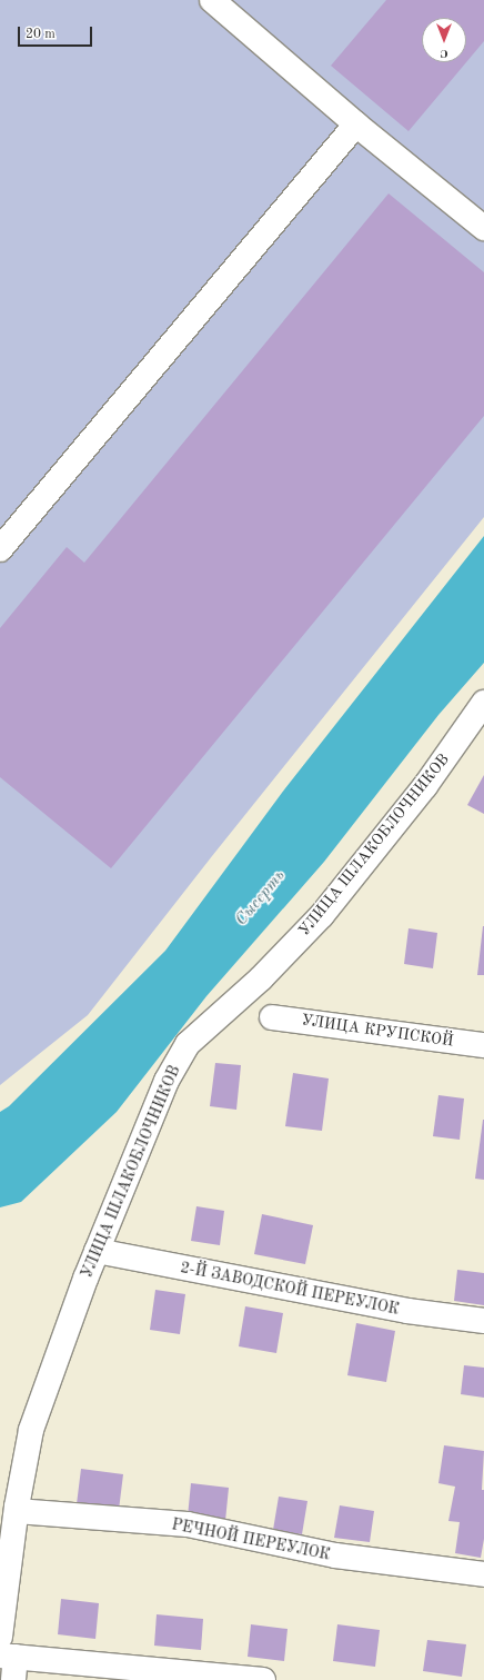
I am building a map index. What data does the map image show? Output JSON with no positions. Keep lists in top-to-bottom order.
{
  "streets": {
    "street": [
      "УЛИЦА ШЛАКОБЛОЧНИКОВ",
      "УЛИЦА КРУПСКОЙ",
      "2-Й ЗАВОДСКОЙ ПЕРЕУЛОК",
      "РЕЧНОЙ ПЕРЕУЛОК"
    ]
  },
  "crossings": [
    ["УЛИЦА ШЛАКОБЛОЧНИКОВ", "2-Й ЗАВОДСКОЙ ПЕРЕУЛОК"],
    ["УЛИЦА ШЛАКОБЛОЧНИКОВ", "РЕЧНОЙ ПЕРЕУЛОК"]
  ],
  "water": ["Сысерть"],
  "scale_bar": "20 m",
  "north": "bottom"
}
